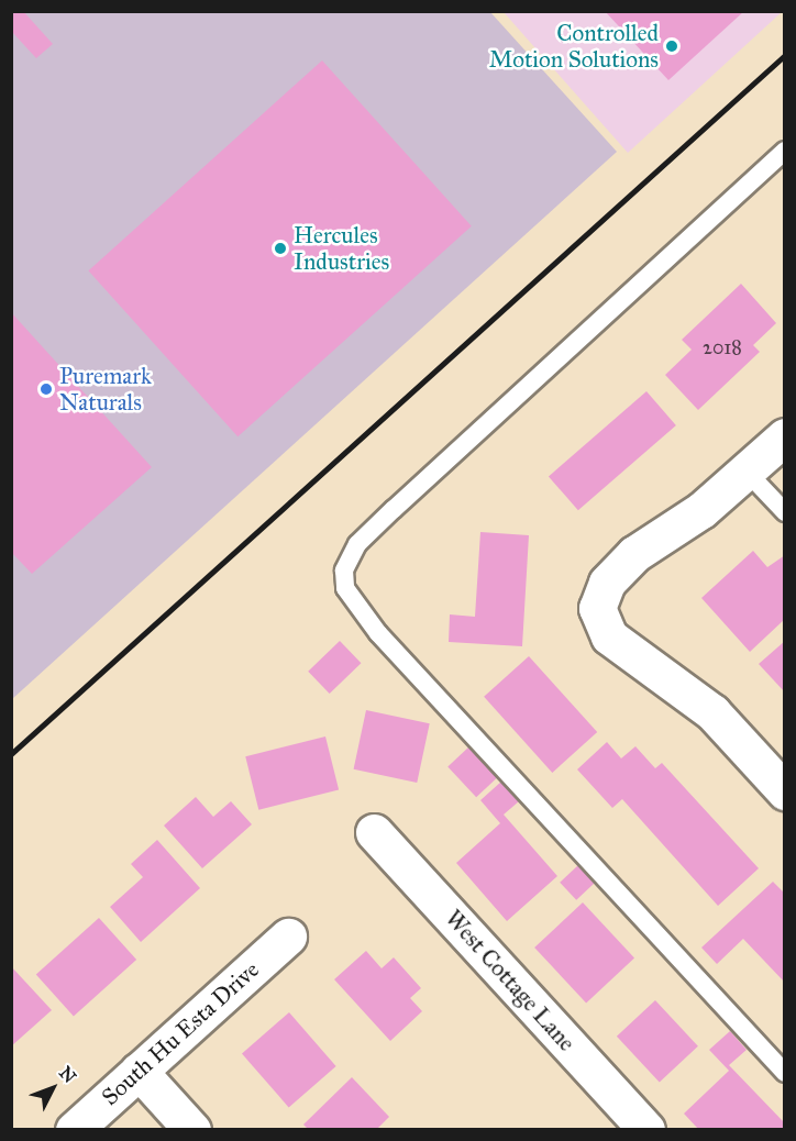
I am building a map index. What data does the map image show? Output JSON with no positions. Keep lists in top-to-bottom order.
{
  "streets": {
    "street": ["West Cottage Lane", "South Hu Esta Drive"]
  },
  "places": ["Controlled Motion Solutions", "Hercules Industries", "Puremark Naturals"],
  "house_numbers": ["2018"],
  "north": "top right"
}
